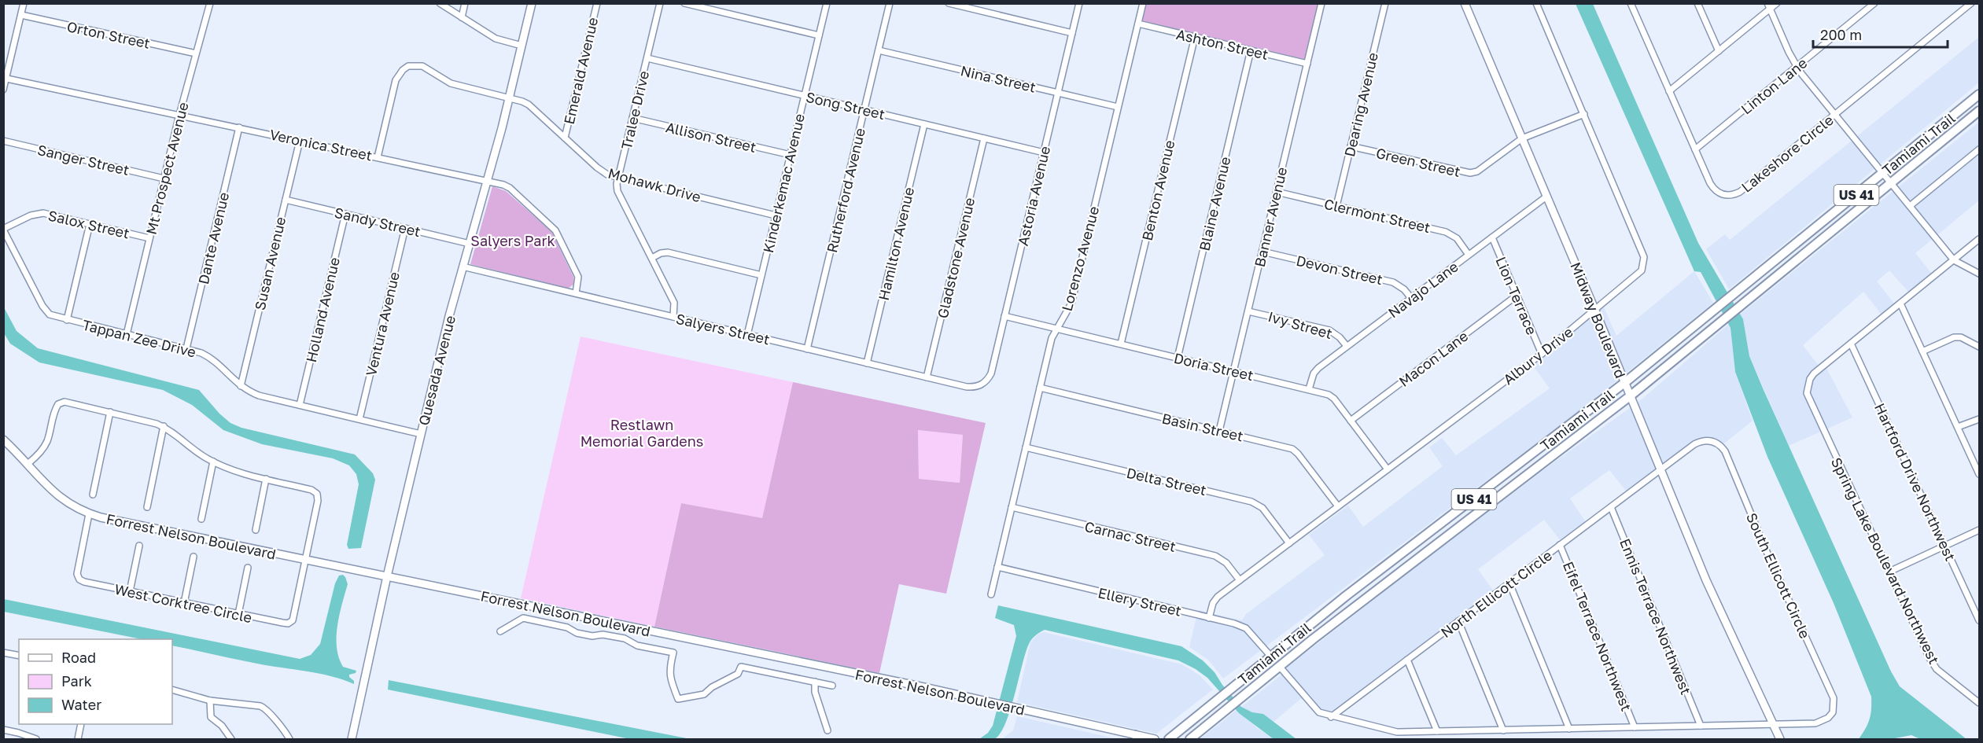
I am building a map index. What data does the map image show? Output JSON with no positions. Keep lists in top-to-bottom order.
{
  "streets": {
    "main road": ["Tamiami Trail", "US 41"],
    "street": [
      "Orton Street",
      "Ashton Street",
      "Emerald Avenue",
      "Nina Street",
      "Linton Lane",
      "Dearing Avenue",
      "Song Street",
      "Tralee Drive",
      "Allison Street",
      "Veronica Street",
      "Lakeshore Circle",
      "Sanger Street",
      "Green Street",
      "Mt Prospect Avenue",
      "Kinderkemac Avenue",
      "Mohawk Drive",
      "Rutherford Avenue",
      "Benton Avenue",
      "Astoria Avenue",
      "Blaine Avenue",
      "Clermont Street",
      "Banner Avenue",
      "Sandy Street",
      "Salox Street",
      "Dante Avenue",
      "Hamilton Avenue",
      "Gladstone Avenue",
      "Lorenzo Avenue",
      "Susan Avenue",
      "Devon Street",
      "Navajo Lane",
      "Lion Terrace",
      "Holland Avenue",
      "Midway Boulevard",
      "Ventura Avenue",
      "Ivy Street",
      "Salyers Street",
      "Tappan Zee Drive",
      "Albury Drive",
      "Macon Lane",
      "Doria Street",
      "Quesada Avenue",
      "Basin Street",
      "Delta Street",
      "Hartford Drive Northwest",
      "Forrest Nelson Boulevard",
      "Carnac Street",
      "Spring Lake Boulevard Northwest",
      "South Ellicott Circle",
      "North Ellicott Circle",
      "Ellery Street",
      "West Corktree Circle",
      "Ennis Terrace Northwest",
      "Eifel Terrace Northwest"
    ]
  },
  "crossings": [
    ["Orton Street", "Mt Prospect Avenue"],
    ["Ashton Street", "Benton Avenue"],
    ["Ashton Street", "Blaine Avenue"],
    ["Ashton Street", "Banner Avenue"],
    ["Ashton Street", "Lorenzo Avenue"],
    ["Emerald Avenue", "Mohawk Drive"],
    ["Nina Street", "Rutherford Avenue"],
    ["Nina Street", "Astoria Avenue"],
    ["Nina Street", "Lorenzo Avenue"],
    ["Linton Lane", "Lakeshore Circle"],
    ["Dearing Avenue", "Green Street"],
    ["Dearing Avenue", "Clermont Street"],
    ["Song Street", "Tralee Drive"],
    ["Song Street", "Kinderkemac Avenue"],
    ["Song Street", "Rutherford Avenue"],
    ["Song Street", "Astoria Avenue"],
    ["Song Street", "Hamilton Avenue"],
    ["Song Street", "Gladstone Avenue"],
    ["Tralee Drive", "Allison Street"],
    ["Tralee Drive", "Mohawk Drive"],
    ["Tralee Drive", "Salyers Street"],
    ["Allison Street", "Kinderkemac Avenue"],
    ["Tamiami Trail", "Midway Boulevard"],
    ["Tamiami Trail", "South Ellicott Circle"],
    ["Tamiami Trail", "Ellery Street"],
    ["Veronica Street", "Mt Prospect Avenue"],
    ["Veronica Street", "Mohawk Drive"],
    ["Veronica Street", "Dante Avenue"],
    ["Veronica Street", "Susan Avenue"],
    ["Veronica Street", "Salyers Street"],
    ["Veronica Street", "Quesada Avenue"],
    ["Sanger Street", "Mt Prospect Avenue"],
    ["Green Street", "Midway Boulevard"],
    ["Green Street", "Albury Drive"],
    ["Mt Prospect Avenue", "Salox Street"],
    ["Mt Prospect Avenue", "Tappan Zee Drive"],
    ["Kinderkemac Avenue", "Mohawk Drive"],
    ["Kinderkemac Avenue", "Salyers Street"],
    ["Mohawk Drive", "Quesada Avenue"],
    ["Rutherford Avenue", "Salyers Street"],
    ["Benton Avenue", "Doria Street"],
    ["Astoria Avenue", "Salyers Street"],
    ["Astoria Avenue", "Doria Street"],
    ["Blaine Avenue", "Doria Street"],
    ["Clermont Street", "Banner Avenue"],
    ["Clermont Street", "Navajo Lane"],
    ["Banner Avenue", "Devon Street"],
    ["Banner Avenue", "Ivy Street"],
    ["Banner Avenue", "Doria Street"],
    ["Banner Avenue", "Basin Street"],
    ["Sandy Street", "Susan Avenue"],
    ["Sandy Street", "Holland Avenue"],
    ["Sandy Street", "Ventura Avenue"],
    ["Sandy Street", "Quesada Avenue"],
    ["Salox Street", "Tappan Zee Drive"],
    ["Dante Avenue", "Tappan Zee Drive"],
    ["Hamilton Avenue", "Salyers Street"],
    ["Gladstone Avenue", "Salyers Street"],
    ["Lorenzo Avenue", "Doria Street"],
    ["Lorenzo Avenue", "Basin Street"],
    ["Lorenzo Avenue", "Delta Street"],
    ["Lorenzo Avenue", "Carnac Street"],
    ["Lorenzo Avenue", "Ellery Street"],
    ["Susan Avenue", "Tappan Zee Drive"],
    ["Devon Street", "Navajo Lane"],
    ["Navajo Lane", "Lion Terrace"],
    ["Navajo Lane", "Midway Boulevard"],
    ["Navajo Lane", "Ivy Street"],
    ["Navajo Lane", "Doria Street"],
    ["Lion Terrace", "Albury Drive"],
    ["Lion Terrace", "Macon Lane"],
    ["Holland Avenue", "Tappan Zee Drive"],
    ["Midway Boulevard", "Albury Drive"],
    ["Midway Boulevard", "South Ellicott Circle"],
    ["Midway Boulevard", "North Ellicott Circle"],
    ["Ventura Avenue", "Tappan Zee Drive"],
    ["Salyers Street", "Quesada Avenue"],
    ["Tappan Zee Drive", "Quesada Avenue"],
    ["Albury Drive", "Doria Street"],
    ["Albury Drive", "Basin Street"],
    ["Albury Drive", "Delta Street"],
    ["Albury Drive", "Carnac Street"],
    ["Albury Drive", "Ellery Street"],
    ["Macon Lane", "Doria Street"],
    ["Quesada Avenue", "Forrest Nelson Boulevard"],
    ["Hartford Drive Northwest", "Spring Lake Boulevard Northwest"],
    ["Forrest Nelson Boulevard", "West Corktree Circle"],
    ["South Ellicott Circle", "North Ellicott Circle"],
    ["South Ellicott Circle", "Ennis Terrace Northwest"],
    ["South Ellicott Circle", "Eifel Terrace Northwest"],
    ["North Ellicott Circle", "Ennis Terrace Northwest"],
    ["North Ellicott Circle", "Eifel Terrace Northwest"]
  ],
  "parks": ["Salyers Park", "Restlawn Memorial Gardens"],
  "legend": ["Road", "Park", "Water"],
  "scale_bar": "200 m"
}
